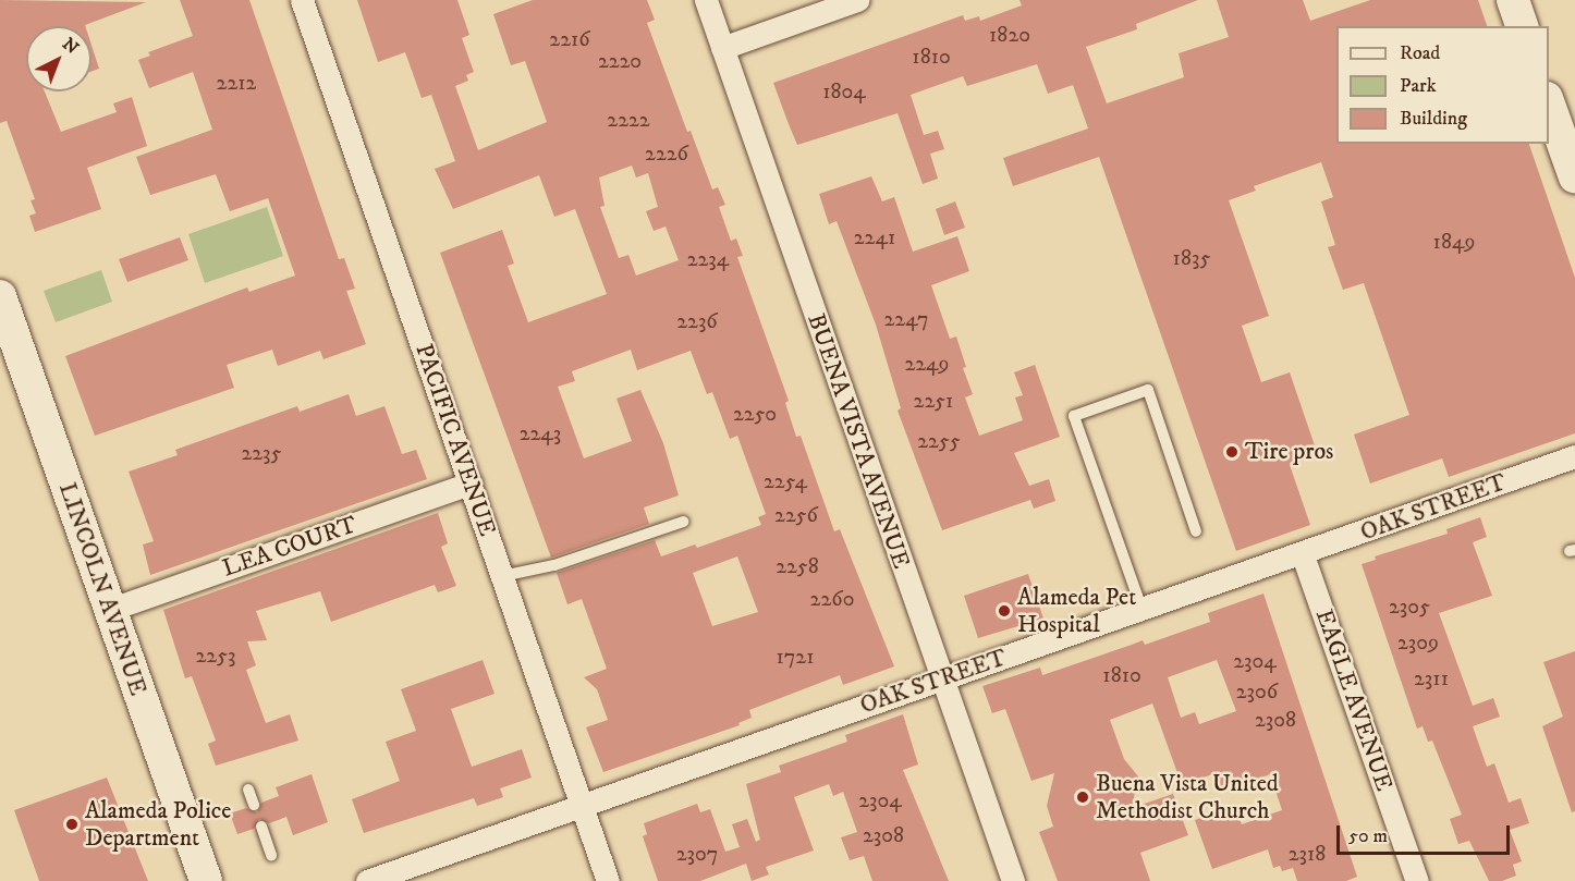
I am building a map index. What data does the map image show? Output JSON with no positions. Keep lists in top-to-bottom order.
{
  "streets": {
    "main road": ["LINCOLN AVENUE"],
    "street": [
      "PACIFIC AVENUE",
      "BUENA VISTA AVENUE",
      "OAK STREET",
      "LEA COURT",
      "EAGLE AVENUE"
    ]
  },
  "crossings": [
    ["PACIFIC AVENUE", "OAK STREET"],
    ["PACIFIC AVENUE", "LEA COURT"],
    ["BUENA VISTA AVENUE", "OAK STREET"],
    ["OAK STREET", "EAGLE AVENUE"],
    ["LEA COURT", "LINCOLN AVENUE"]
  ],
  "places": [
    "Tire pros",
    "Alameda Pet Hospital",
    "Buena Vista United Methodist Church",
    "Alameda Police Department"
  ],
  "house_numbers": [
    "1820",
    "2216",
    "1810",
    "2220",
    "2212",
    "1804",
    "2222",
    "2226",
    "2241",
    "1849",
    "1835",
    "2234",
    "2247",
    "2236",
    "2249",
    "2251",
    "2250",
    "2243",
    "2255",
    "2235",
    "2254",
    "2256",
    "2258",
    "2260",
    "2305",
    "2309",
    "2253",
    "1721",
    "2304",
    "1810",
    "2311",
    "2306",
    "2308",
    "2304",
    "2308",
    "2307",
    "2318"
  ],
  "legend": ["Road", "Park", "Building"],
  "scale_bar": "50 m",
  "north": "top right"
}
